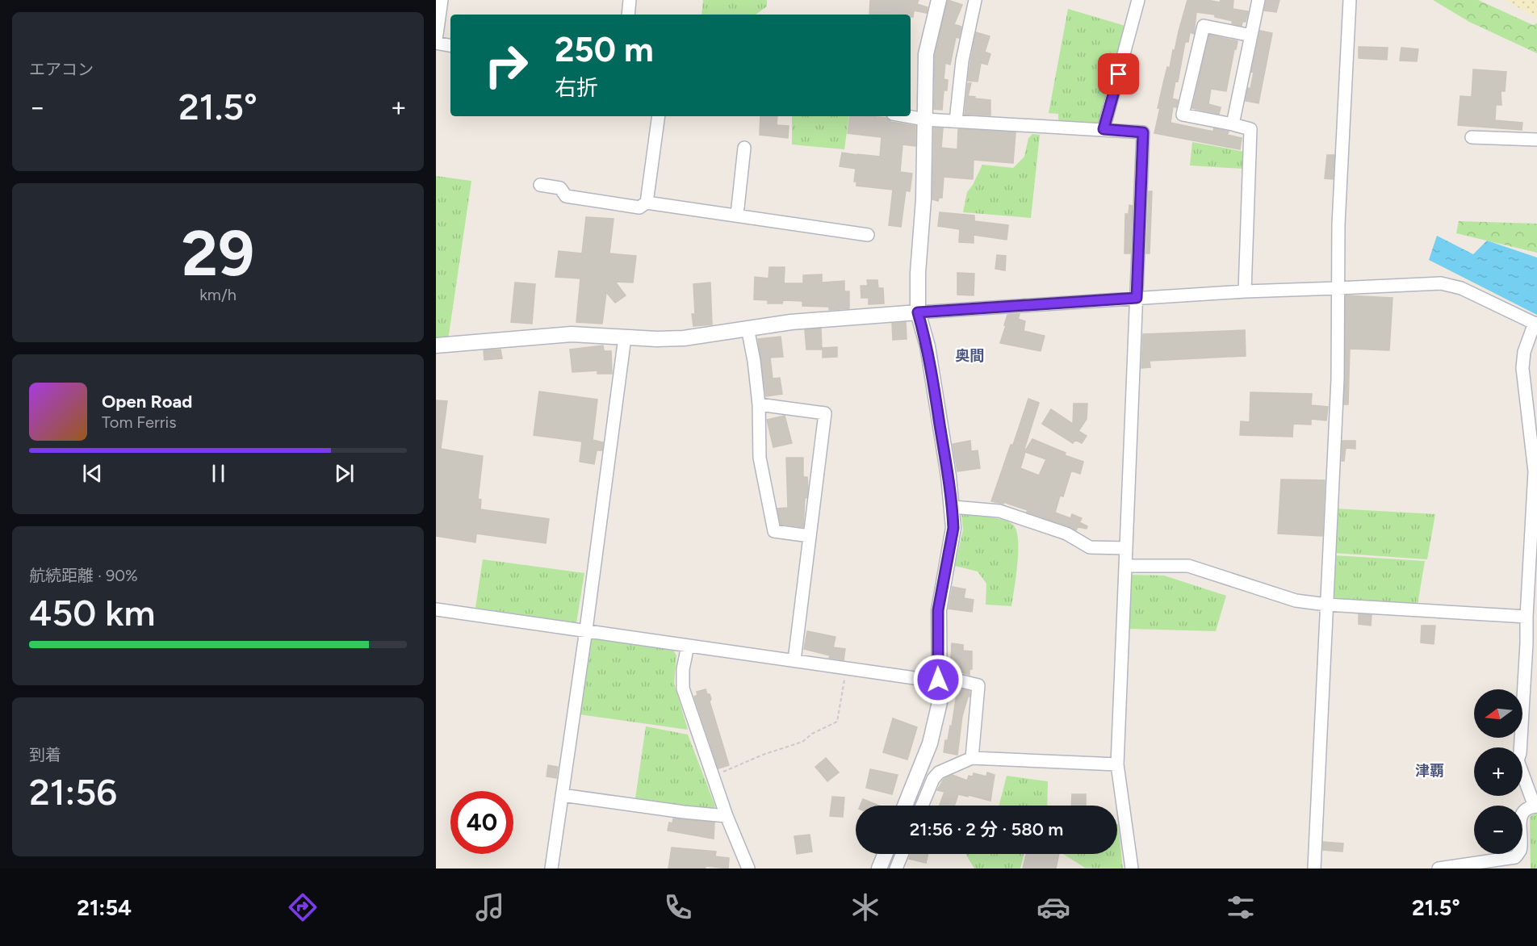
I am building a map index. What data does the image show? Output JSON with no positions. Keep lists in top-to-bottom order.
{
  "districts": ["奥間", "津覇"],
  "north": "left",
  "page": {
    "tile": [
      "エアコン",
      ["29", "km/h"],
      ["航続距離 · 90%", "450 km"],
      ["到着", "21:56"]
    ],
    "turn": ["250 m", "右折"],
    "heat": ["−", "21.5°", "+"],
    "song": ["Open Road", "Tom Ferris"],
    "map_buttons": ["+", "−"],
    "limit": "40",
    "trip": "21:56 · 2 分 · 580 m",
    "tabs": ["21:54", "21.5°"]
  }
}
